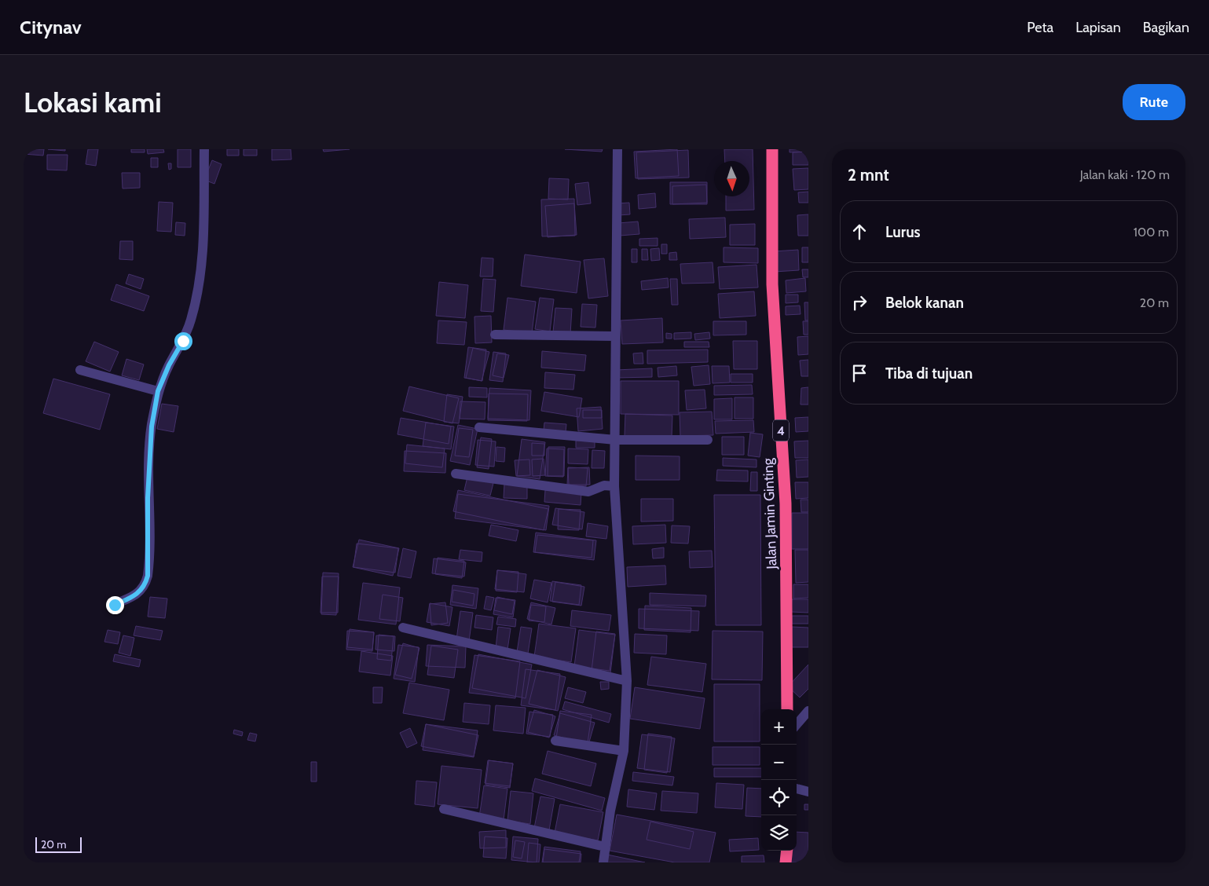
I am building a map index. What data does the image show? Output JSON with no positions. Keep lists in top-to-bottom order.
{
  "streets": {
    "highway": ["4", "Jalan Jamin Ginting"]
  },
  "scale_bar": "20 m",
  "north": "bottom",
  "page": {
    "header": "Citynav",
    "nav": ["Peta", "Lapisan", "Bagikan"],
    "buttons": "Rute",
    "title": "Lokasi kami",
    "heading": ["2 mnt", "Jalan kaki · 120 m"],
    "list": [
      ["Lurus", "100 m"],
      ["Belok kanan", "20 m"],
      "Tiba di tujuan"
    ],
    "map_buttons": ["+", "−"],
    "scale": "20 m"
  }
}
